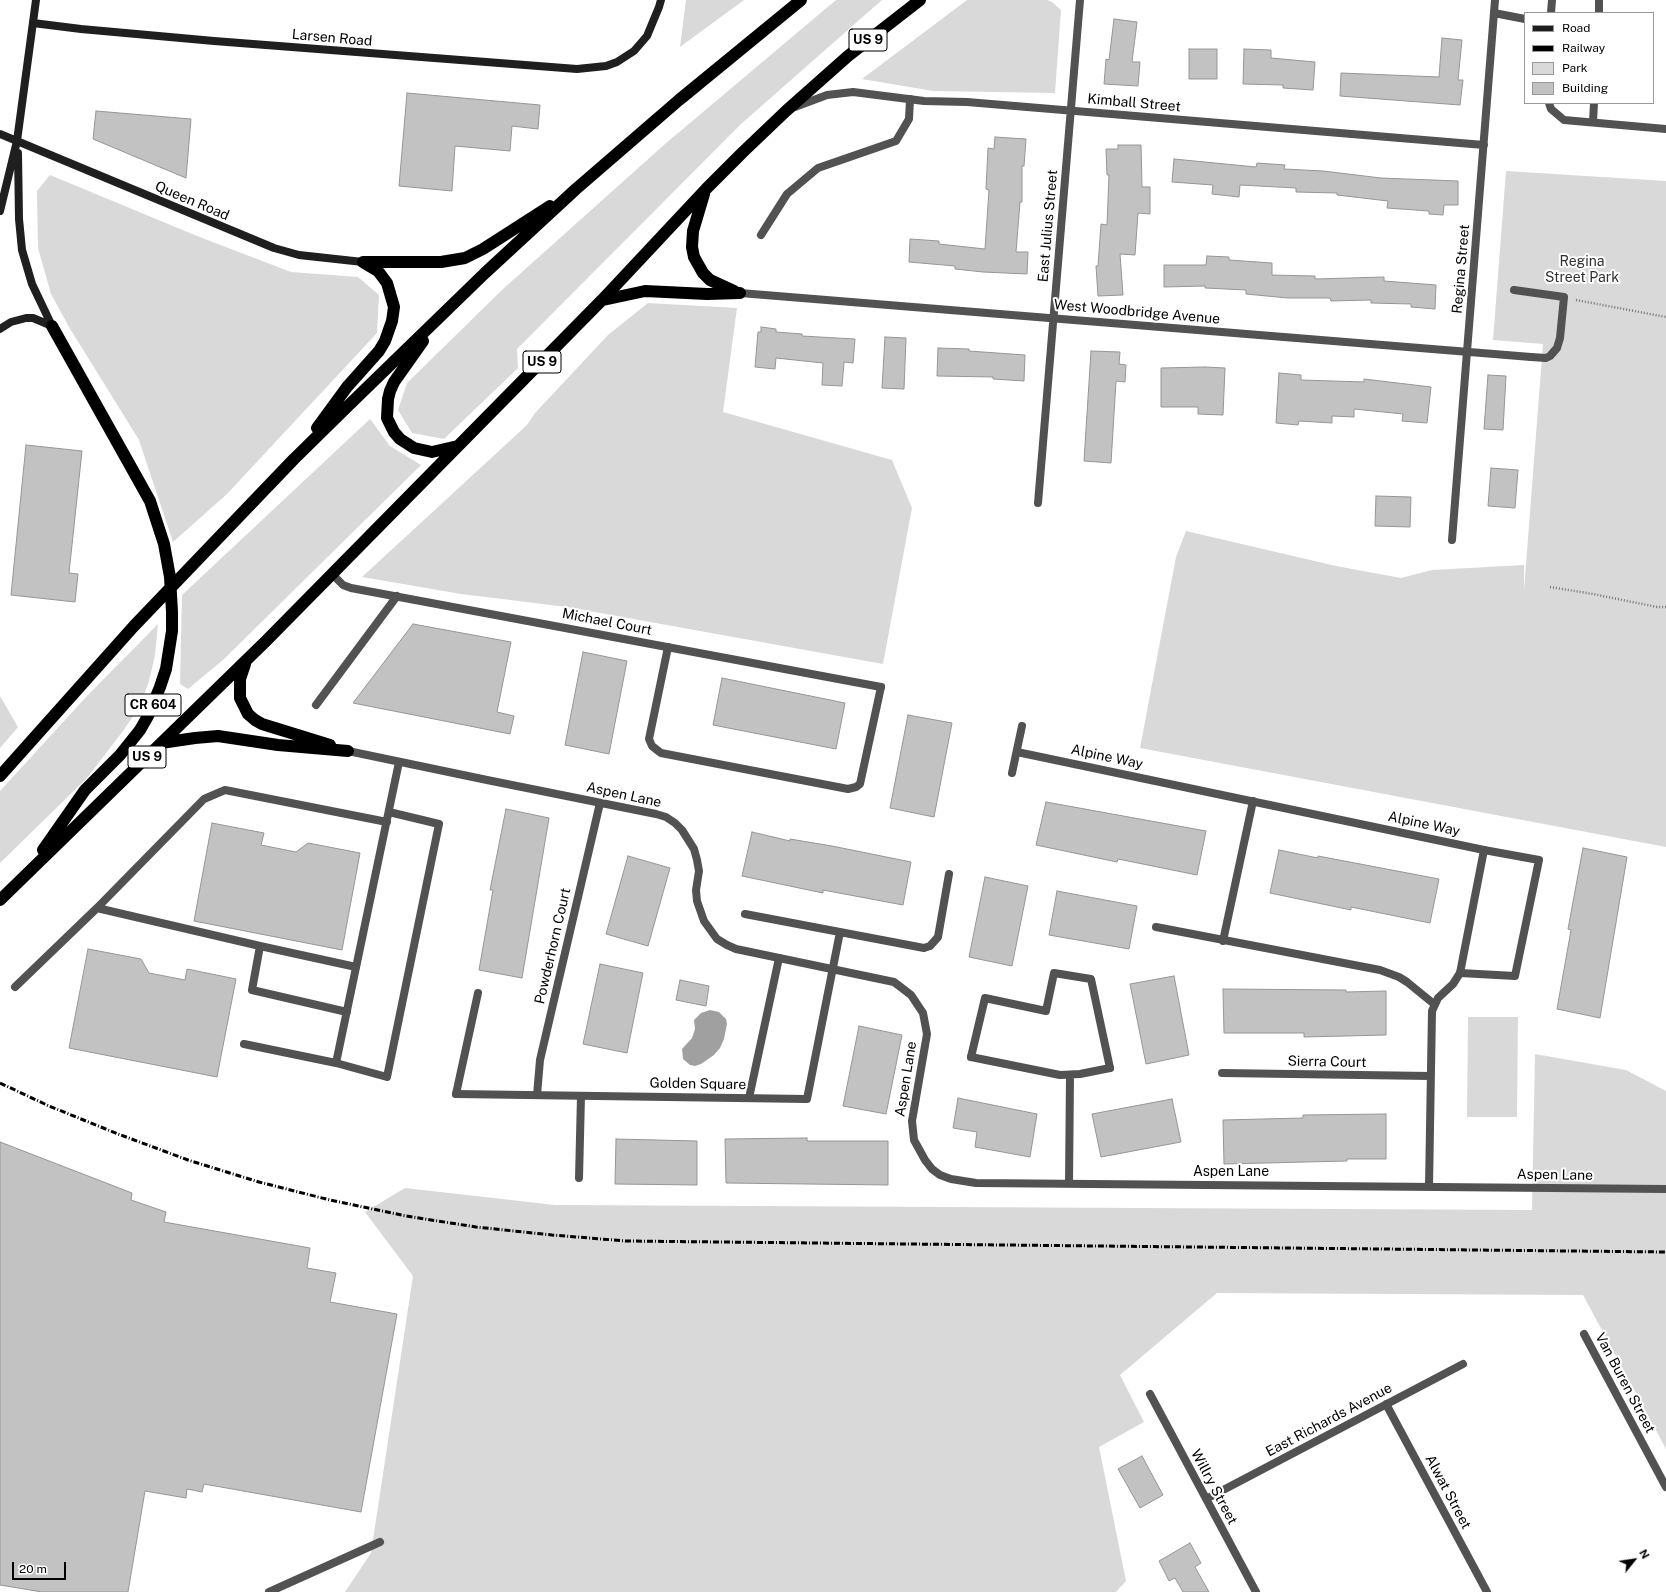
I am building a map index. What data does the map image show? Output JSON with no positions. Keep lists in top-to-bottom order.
{
  "streets": {
    "highway": ["US 9", "CR 604"],
    "street": [
      "Larsen Road",
      "Kimball Street",
      "Queen Road",
      "East Julius Street",
      "Regina Street",
      "West Woodbridge Avenue",
      "Michael Court",
      "Alpine Way",
      "Aspen Lane",
      "Powderhorn Court",
      "Sierra Court",
      "Golden Square",
      "Van Buren Street",
      "East Richards Avenue",
      "Willry Street",
      "Alwat Street"
    ]
  },
  "crossings": [
    ["Larsen Road", "CR 604"],
    ["US 9", "Kimball Street"],
    ["US 9", "Michael Court"],
    ["US 9", "CR 604"],
    ["Kimball Street", "East Julius Street"],
    ["Kimball Street", "Regina Street"],
    ["Queen Road", "CR 604"],
    ["East Julius Street", "West Woodbridge Avenue"],
    ["Regina Street", "West Woodbridge Avenue"],
    ["Aspen Lane", "Powderhorn Court"],
    ["Aspen Lane", "Golden Square"],
    ["Powderhorn Court", "Golden Square"],
    ["East Richards Avenue", "Willry Street"],
    ["East Richards Avenue", "Alwat Street"]
  ],
  "parks": ["Regina Street Park"],
  "legend": [
    "Road",
    "Railway",
    "Park",
    "Building"
  ],
  "scale_bar": "20 m",
  "north": "top right"
}
